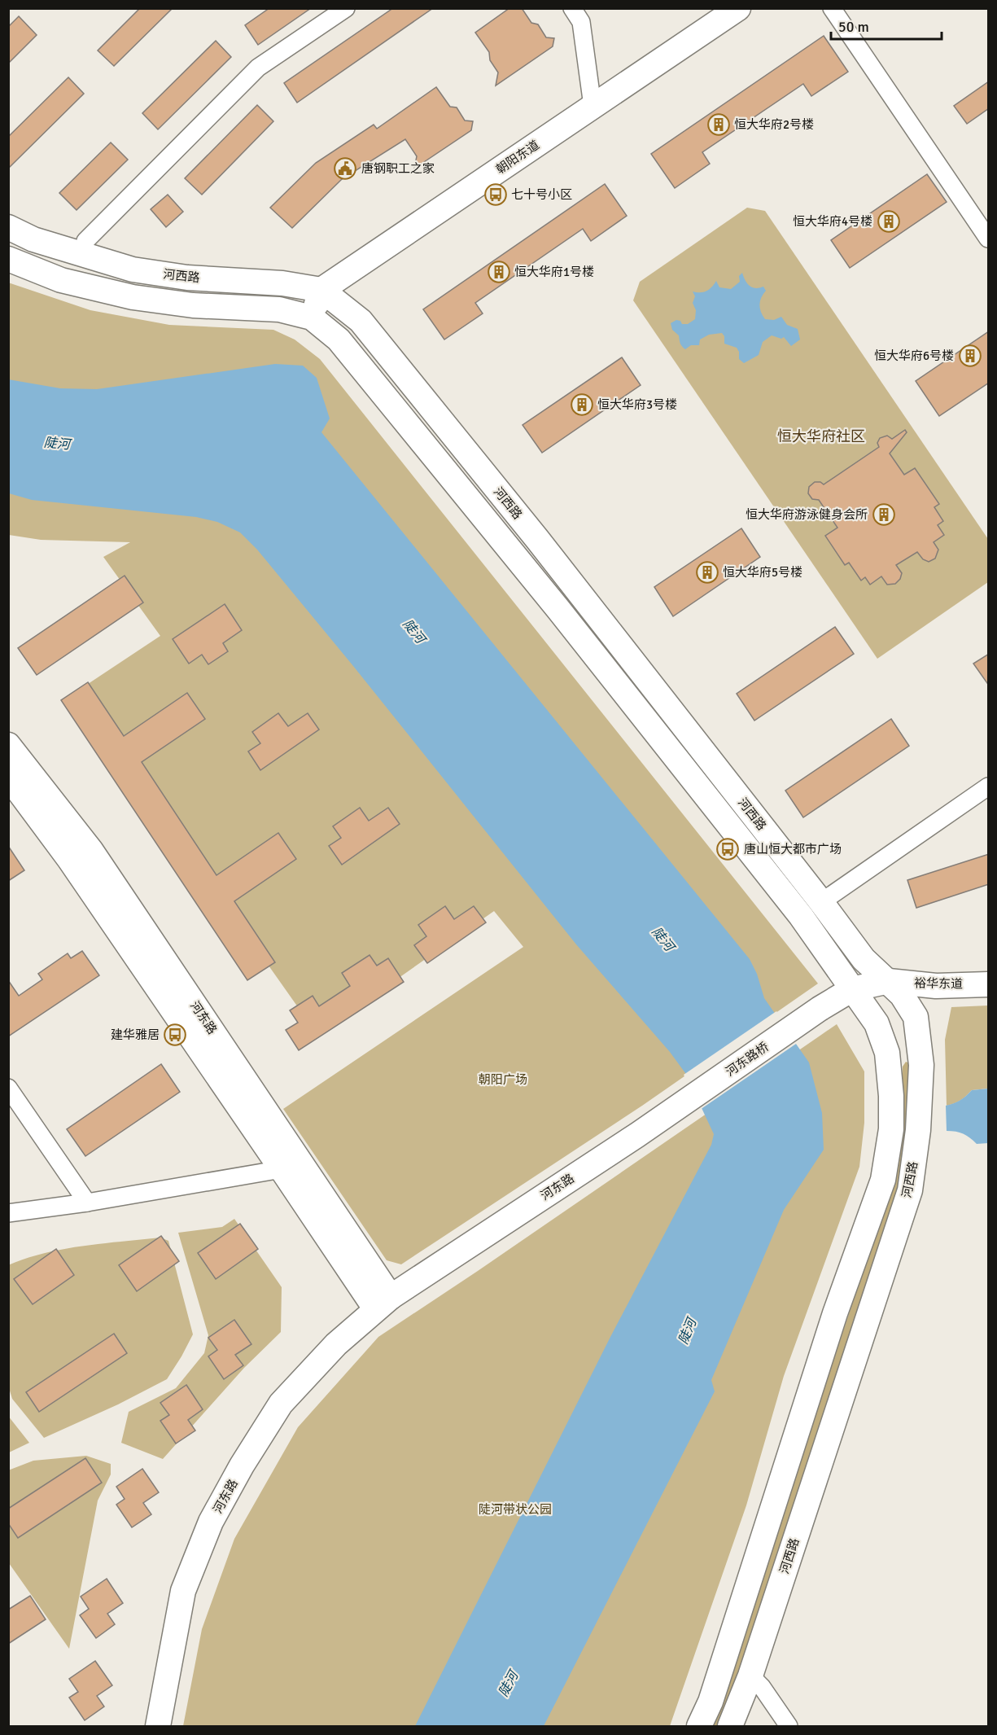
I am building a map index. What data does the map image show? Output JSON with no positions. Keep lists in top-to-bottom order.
{
  "streets": {
    "main road": [
      "朝阳东道",
      "河西路",
      "裕华东道",
      "河东路",
      "河东路桥"
    ]
  },
  "crossings": [
    ["朝阳东道", "河西路"],
    ["河西路", "裕华东道"],
    ["河西路", "河东路桥"],
    ["裕华东道", "河东路桥"],
    ["河东路", "河东路桥"]
  ],
  "districts": ["恒大华府社区"],
  "water": ["陡河"],
  "parks": ["朝阳广场", "陡河带状公园"],
  "places": {
    "building": [
      "恒大华府2号楼",
      "恒大华府4号楼",
      "恒大华府1号楼",
      "恒大华府6号楼",
      "恒大华府3号楼",
      "恒大华府游泳健身会所",
      "恒大华府5号楼"
    ],
    "public building": ["唐钢职工之家"],
    "bus stop": ["七十号小区", "唐山恒大都市广场", "建华雅居"]
  },
  "scale_bar": "50 m"
}
